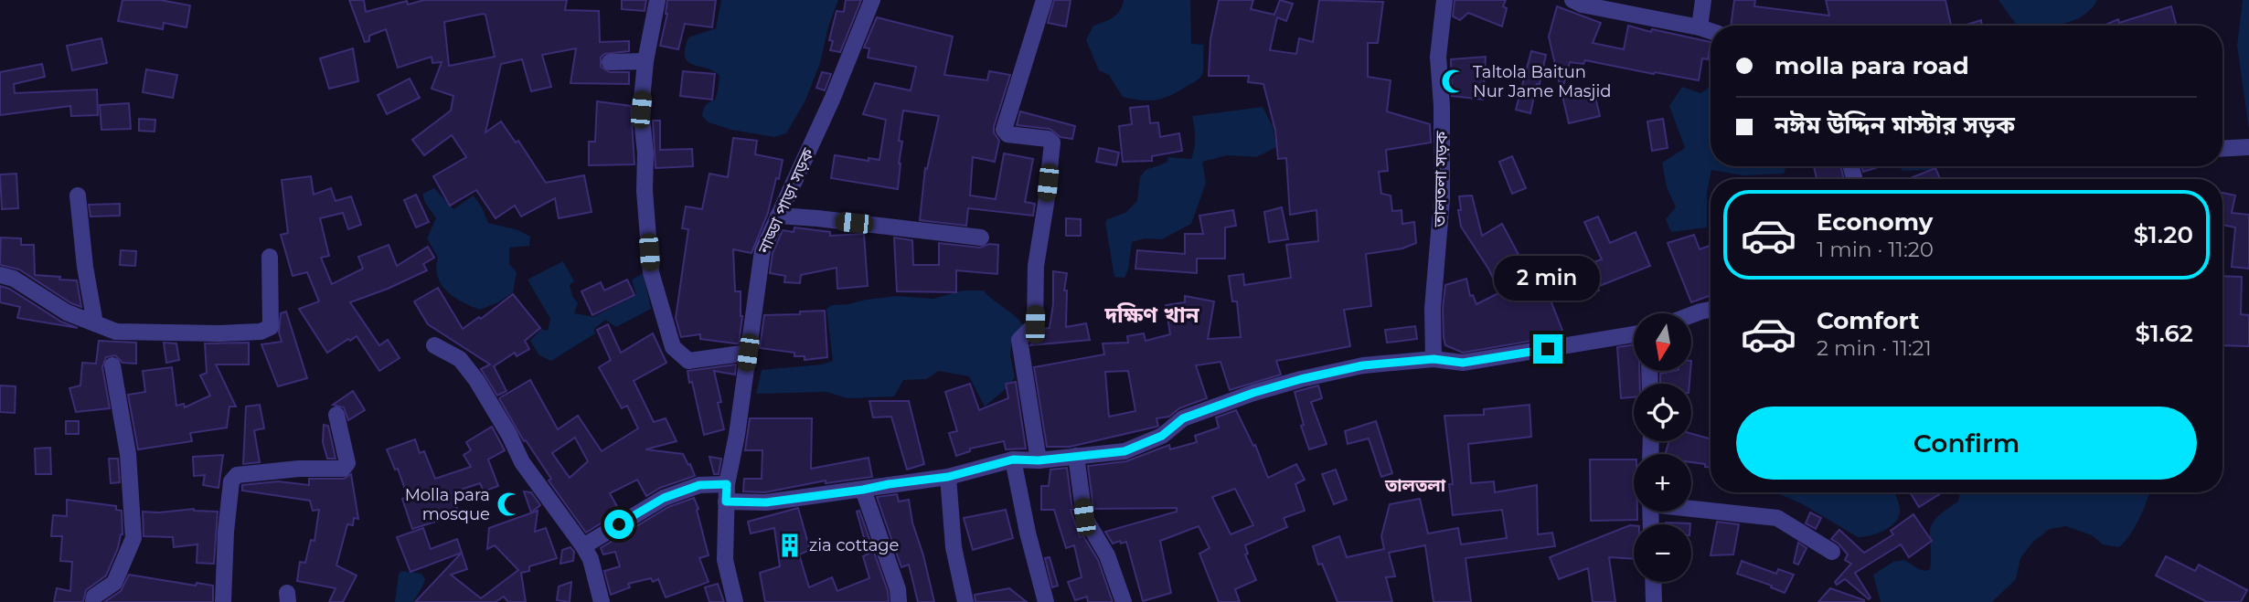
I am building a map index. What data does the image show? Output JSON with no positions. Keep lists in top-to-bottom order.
{
  "streets": {
    "street": ["তালতলা সড়ক", "নাড্ডা পাড়া সড়ক"]
  },
  "districts": ["দক্ষিণ খান", "তালতলা"],
  "places": {
    "mosque": ["Taltola Baitun Nur Jame Masjid", "Molla para mosque"],
    "building": ["zia cottage"]
  },
  "north": "bottom",
  "page": {
    "banner": ["molla para road", "নঈম উদ্দিন মাস্টার সড়ক"],
    "list": [
      {
        "name": "Economy",
        "note": "1 min · 11:20",
        "value": "$1.20"
      },
      {
        "name": "Comfort",
        "note": "2 min · 11:21",
        "value": "$1.62"
      }
    ],
    "bubble": "2 min",
    "map_buttons": ["+", "−"],
    "buttons": "Confirm"
  }
}
